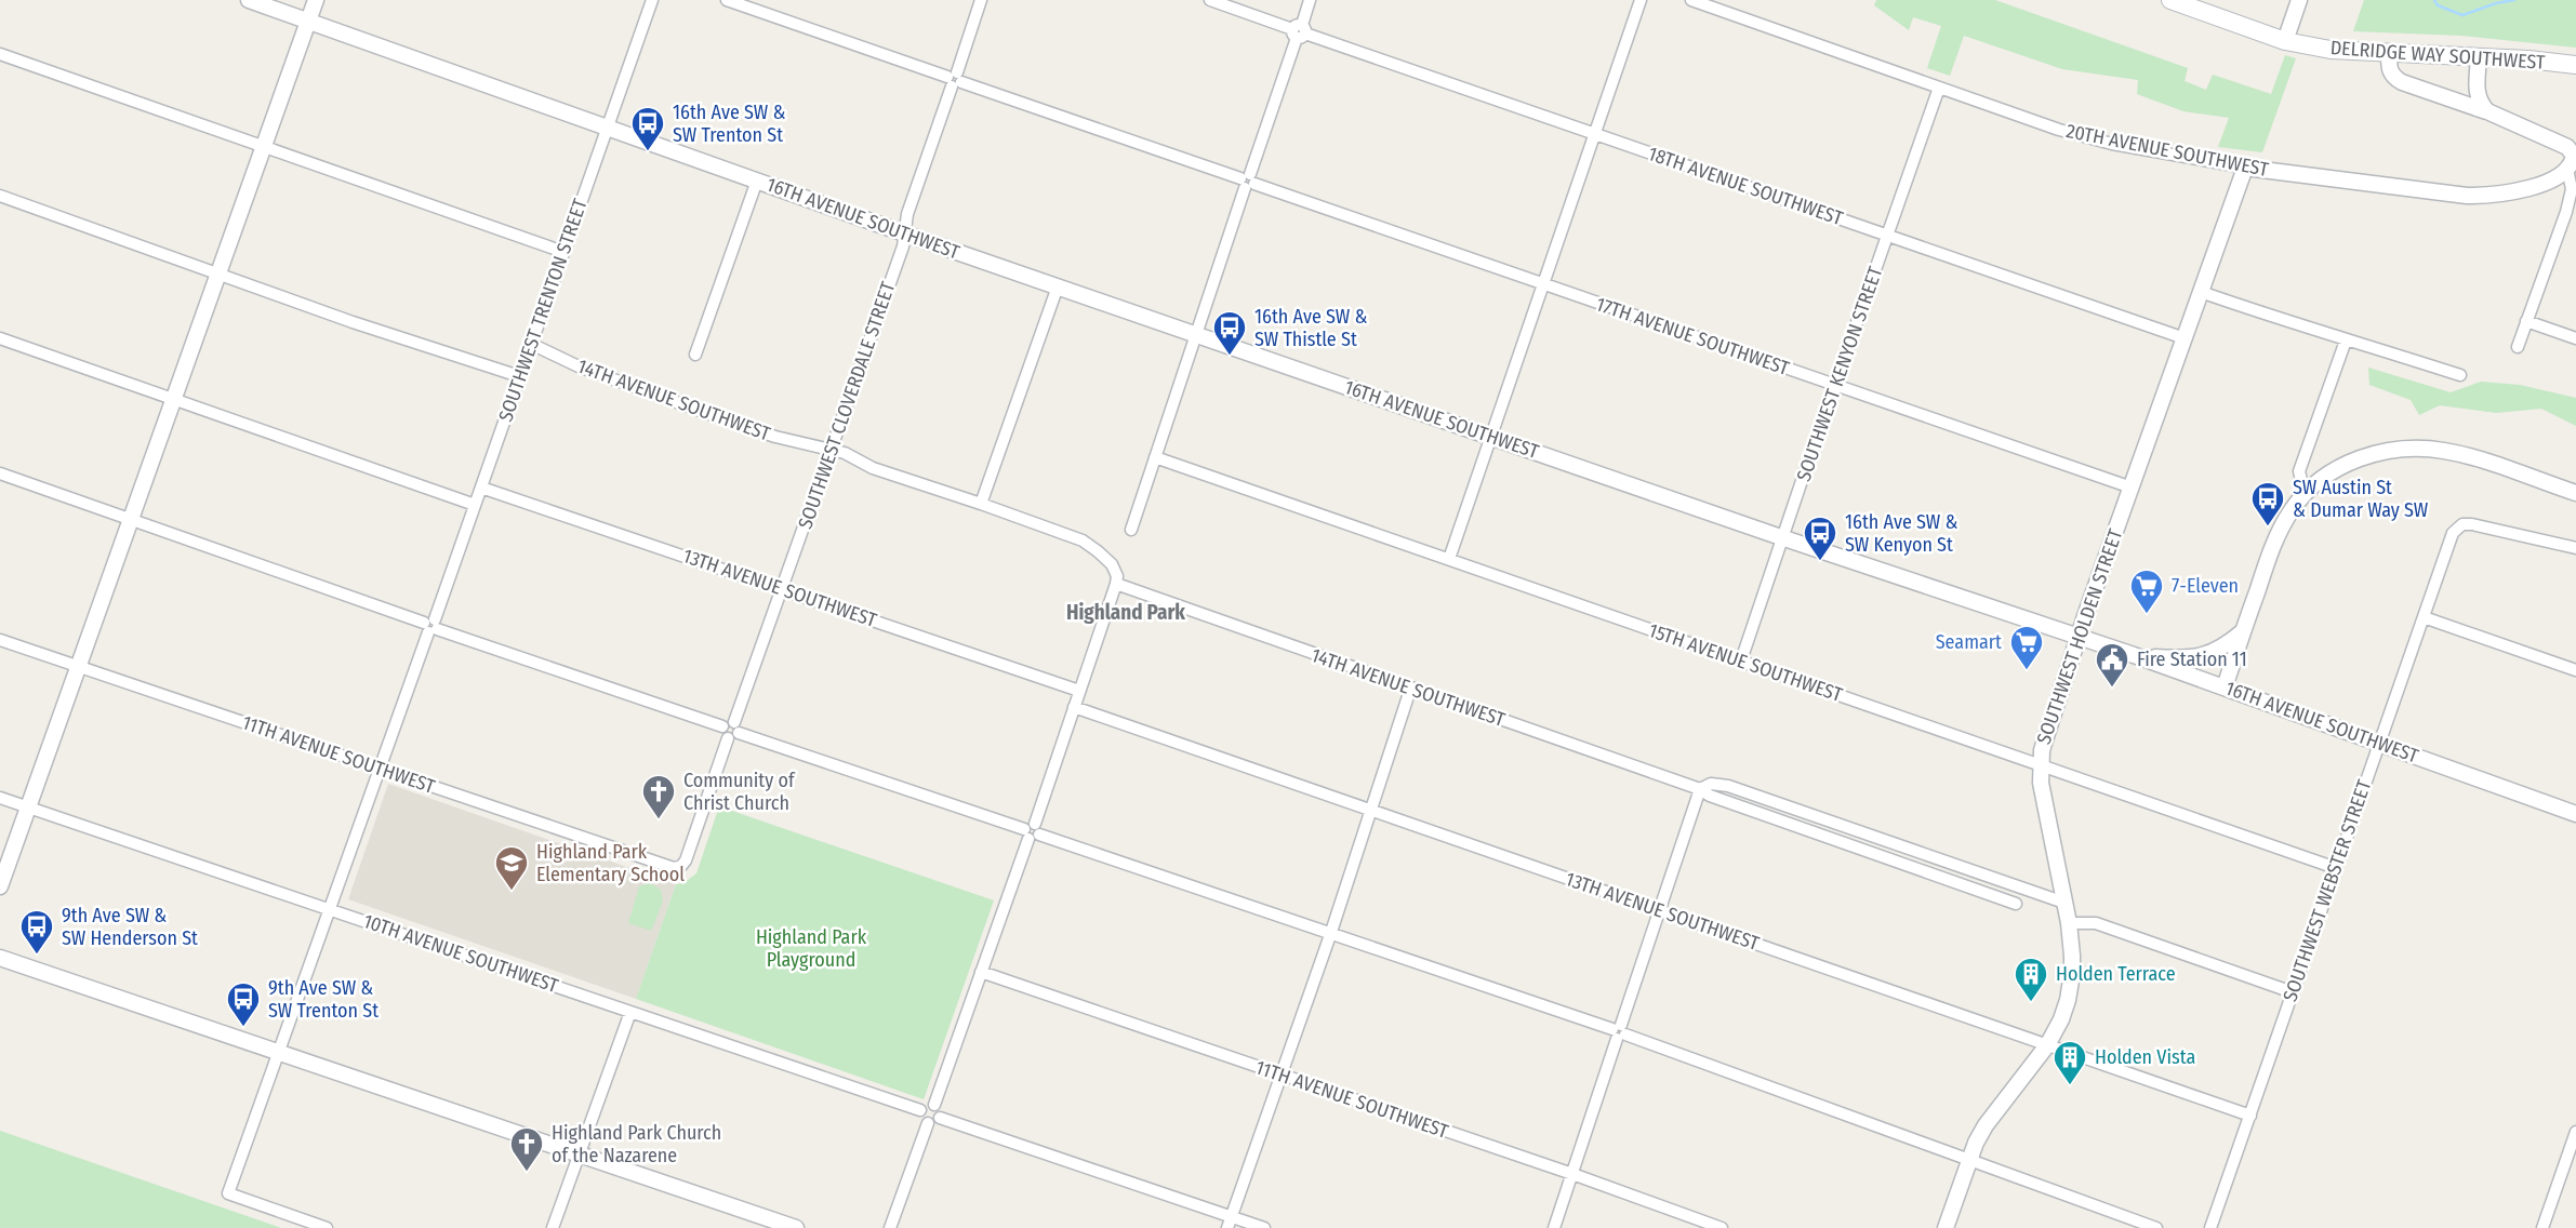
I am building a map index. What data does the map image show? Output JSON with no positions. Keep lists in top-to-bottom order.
{
  "streets": {
    "main road": ["DELRIDGE WAY SOUTHWEST"],
    "street": [
      "20TH AVENUE SOUTHWEST",
      "18TH AVENUE SOUTHWEST",
      "16TH AVENUE SOUTHWEST",
      "SOUTHWEST TRENTON STREET",
      "17TH AVENUE SOUTHWEST",
      "SOUTHWEST KENYON STREET",
      "14TH AVENUE SOUTHWEST",
      "SOUTHWEST CLOVERDALE STREET",
      "13TH AVENUE SOUTHWEST",
      "SOUTHWEST HOLDEN STREET",
      "15TH AVENUE SOUTHWEST",
      "11TH AVENUE SOUTHWEST",
      "SOUTHWEST WEBSTER STREET",
      "10TH AVENUE SOUTHWEST"
    ]
  },
  "crossings": [
    ["20TH AVENUE SOUTHWEST", "SOUTHWEST KENYON STREET"],
    ["20TH AVENUE SOUTHWEST", "SOUTHWEST HOLDEN STREET"],
    ["18TH AVENUE SOUTHWEST", "SOUTHWEST KENYON STREET"],
    ["18TH AVENUE SOUTHWEST", "SOUTHWEST HOLDEN STREET"],
    ["16TH AVENUE SOUTHWEST", "SOUTHWEST TRENTON STREET"],
    ["16TH AVENUE SOUTHWEST", "SOUTHWEST KENYON STREET"],
    ["16TH AVENUE SOUTHWEST", "SOUTHWEST CLOVERDALE STREET"],
    ["16TH AVENUE SOUTHWEST", "SOUTHWEST HOLDEN STREET"],
    ["16TH AVENUE SOUTHWEST", "SOUTHWEST WEBSTER STREET"],
    ["SOUTHWEST TRENTON STREET", "14TH AVENUE SOUTHWEST"],
    ["SOUTHWEST TRENTON STREET", "13TH AVENUE SOUTHWEST"],
    ["SOUTHWEST TRENTON STREET", "11TH AVENUE SOUTHWEST"],
    ["SOUTHWEST TRENTON STREET", "10TH AVENUE SOUTHWEST"],
    ["17TH AVENUE SOUTHWEST", "SOUTHWEST KENYON STREET"],
    ["17TH AVENUE SOUTHWEST", "SOUTHWEST CLOVERDALE STREET"],
    ["17TH AVENUE SOUTHWEST", "SOUTHWEST HOLDEN STREET"],
    ["SOUTHWEST KENYON STREET", "15TH AVENUE SOUTHWEST"],
    ["14TH AVENUE SOUTHWEST", "SOUTHWEST CLOVERDALE STREET"],
    ["14TH AVENUE SOUTHWEST", "SOUTHWEST HOLDEN STREET"],
    ["SOUTHWEST CLOVERDALE STREET", "13TH AVENUE SOUTHWEST"],
    ["SOUTHWEST CLOVERDALE STREET", "11TH AVENUE SOUTHWEST"],
    ["13TH AVENUE SOUTHWEST", "SOUTHWEST HOLDEN STREET"],
    ["13TH AVENUE SOUTHWEST", "SOUTHWEST WEBSTER STREET"],
    ["SOUTHWEST HOLDEN STREET", "15TH AVENUE SOUTHWEST"],
    ["15TH AVENUE SOUTHWEST", "SOUTHWEST WEBSTER STREET"]
  ],
  "districts": ["Highland Park"],
  "parks": ["Highland Park Playground"],
  "places": {
    "bus stop": [
      "16th Ave SW & SW Trenton St",
      "16th Ave SW & SW Thistle St",
      "SW Austin St & Dumar Way SW",
      "16th Ave SW & SW Kenyon St",
      "9th Ave SW & SW Henderson St",
      "9th Ave SW & SW Trenton St"
    ],
    "supermarket": ["7-Eleven", "Seamart"],
    "public building": ["Fire Station 11"],
    "church": ["Community of Christ Church", "Highland Park Church of the Nazarene"],
    "school or university": ["Highland Park Elementary School"],
    "building": ["Holden Terrace", "Holden Vista"]
  }
}
